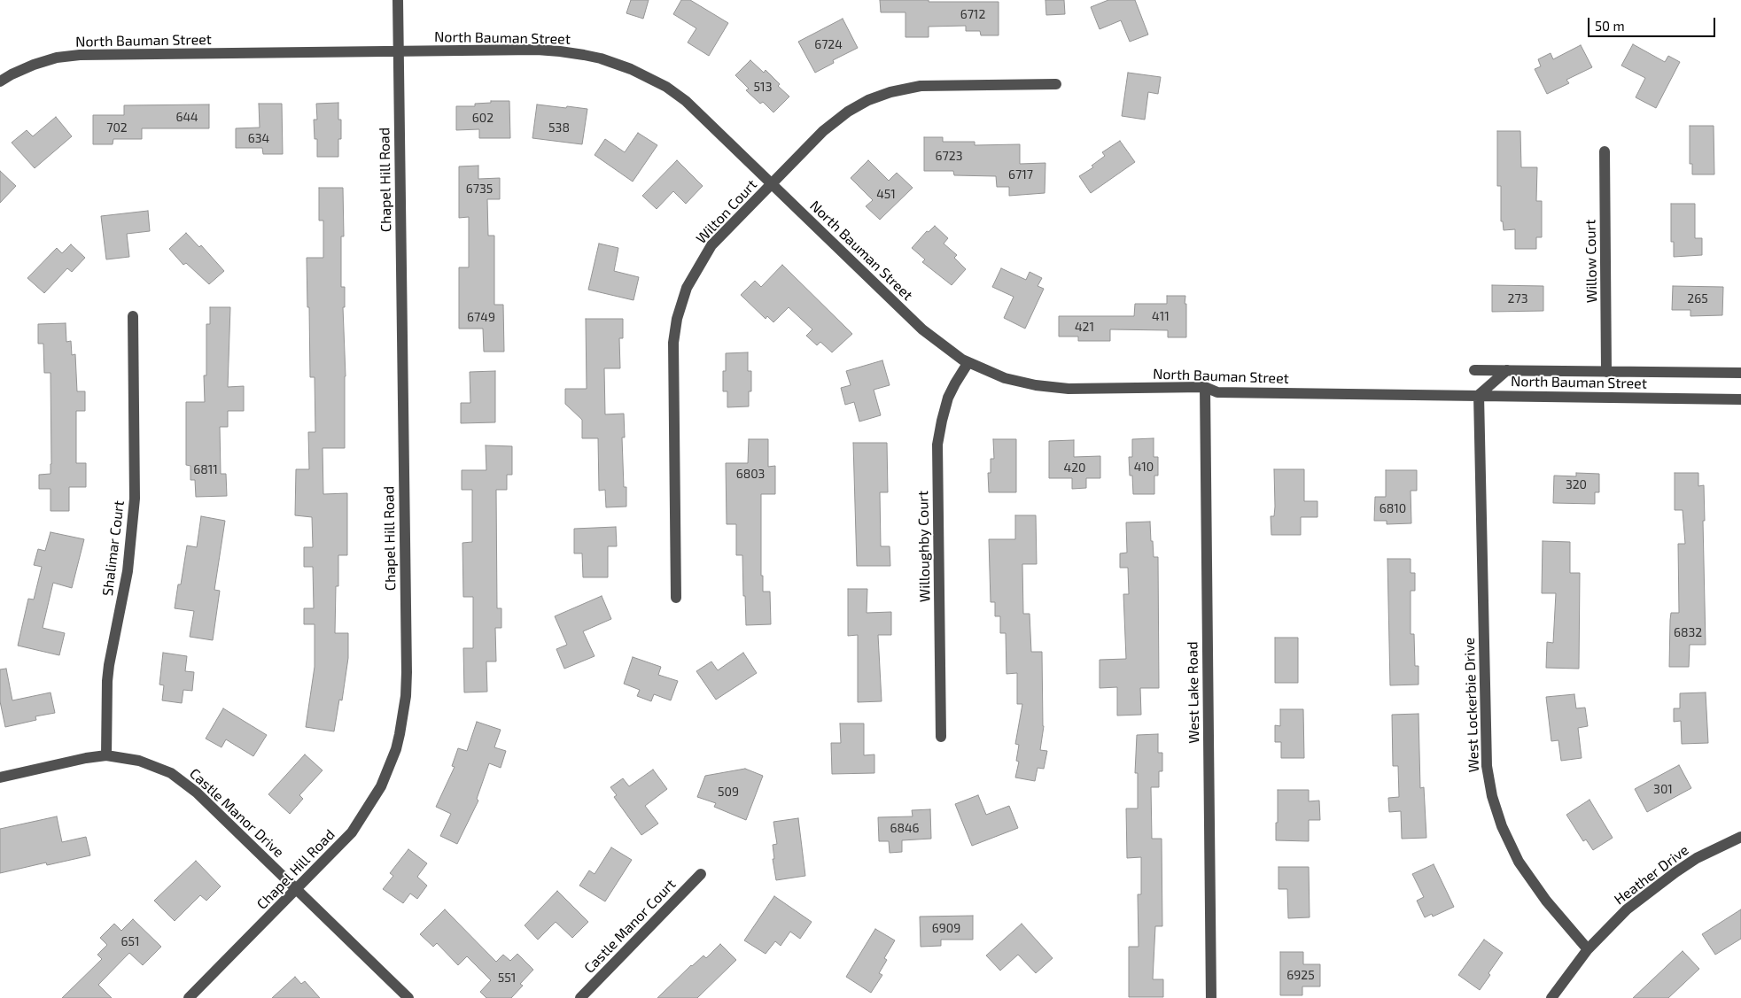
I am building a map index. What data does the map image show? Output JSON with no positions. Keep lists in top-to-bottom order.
{
  "streets": {
    "street": [
      "North Bauman Street",
      "Chapel Hill Road",
      "Wilton Court",
      "Willow Court",
      "Willoughby Court",
      "Shalimar Court",
      "West Lake Road",
      "West Lockerbie Drive",
      "Castle Manor Drive",
      "Heather Drive",
      "Castle Manor Court"
    ]
  },
  "crossings": [
    ["North Bauman Street", "Chapel Hill Road"],
    ["North Bauman Street", "Wilton Court"],
    ["North Bauman Street", "Willow Court"],
    ["North Bauman Street", "Willoughby Court"],
    ["North Bauman Street", "West Lake Road"],
    ["North Bauman Street", "West Lockerbie Drive"],
    ["Chapel Hill Road", "Castle Manor Drive"],
    ["Shalimar Court", "Castle Manor Drive"],
    ["West Lockerbie Drive", "Heather Drive"]
  ],
  "house_numbers": [
    "6712",
    "6724",
    "513",
    "644",
    "602",
    "702",
    "538",
    "634",
    "6723",
    "6717",
    "6735",
    "451",
    "273",
    "265",
    "411",
    "6749",
    "421",
    "410",
    "420",
    "6811",
    "6803",
    "320",
    "6810",
    "6832",
    "301",
    "509",
    "6846",
    "6909",
    "651",
    "6925",
    "551"
  ],
  "scale_bar": "50 m"
}
